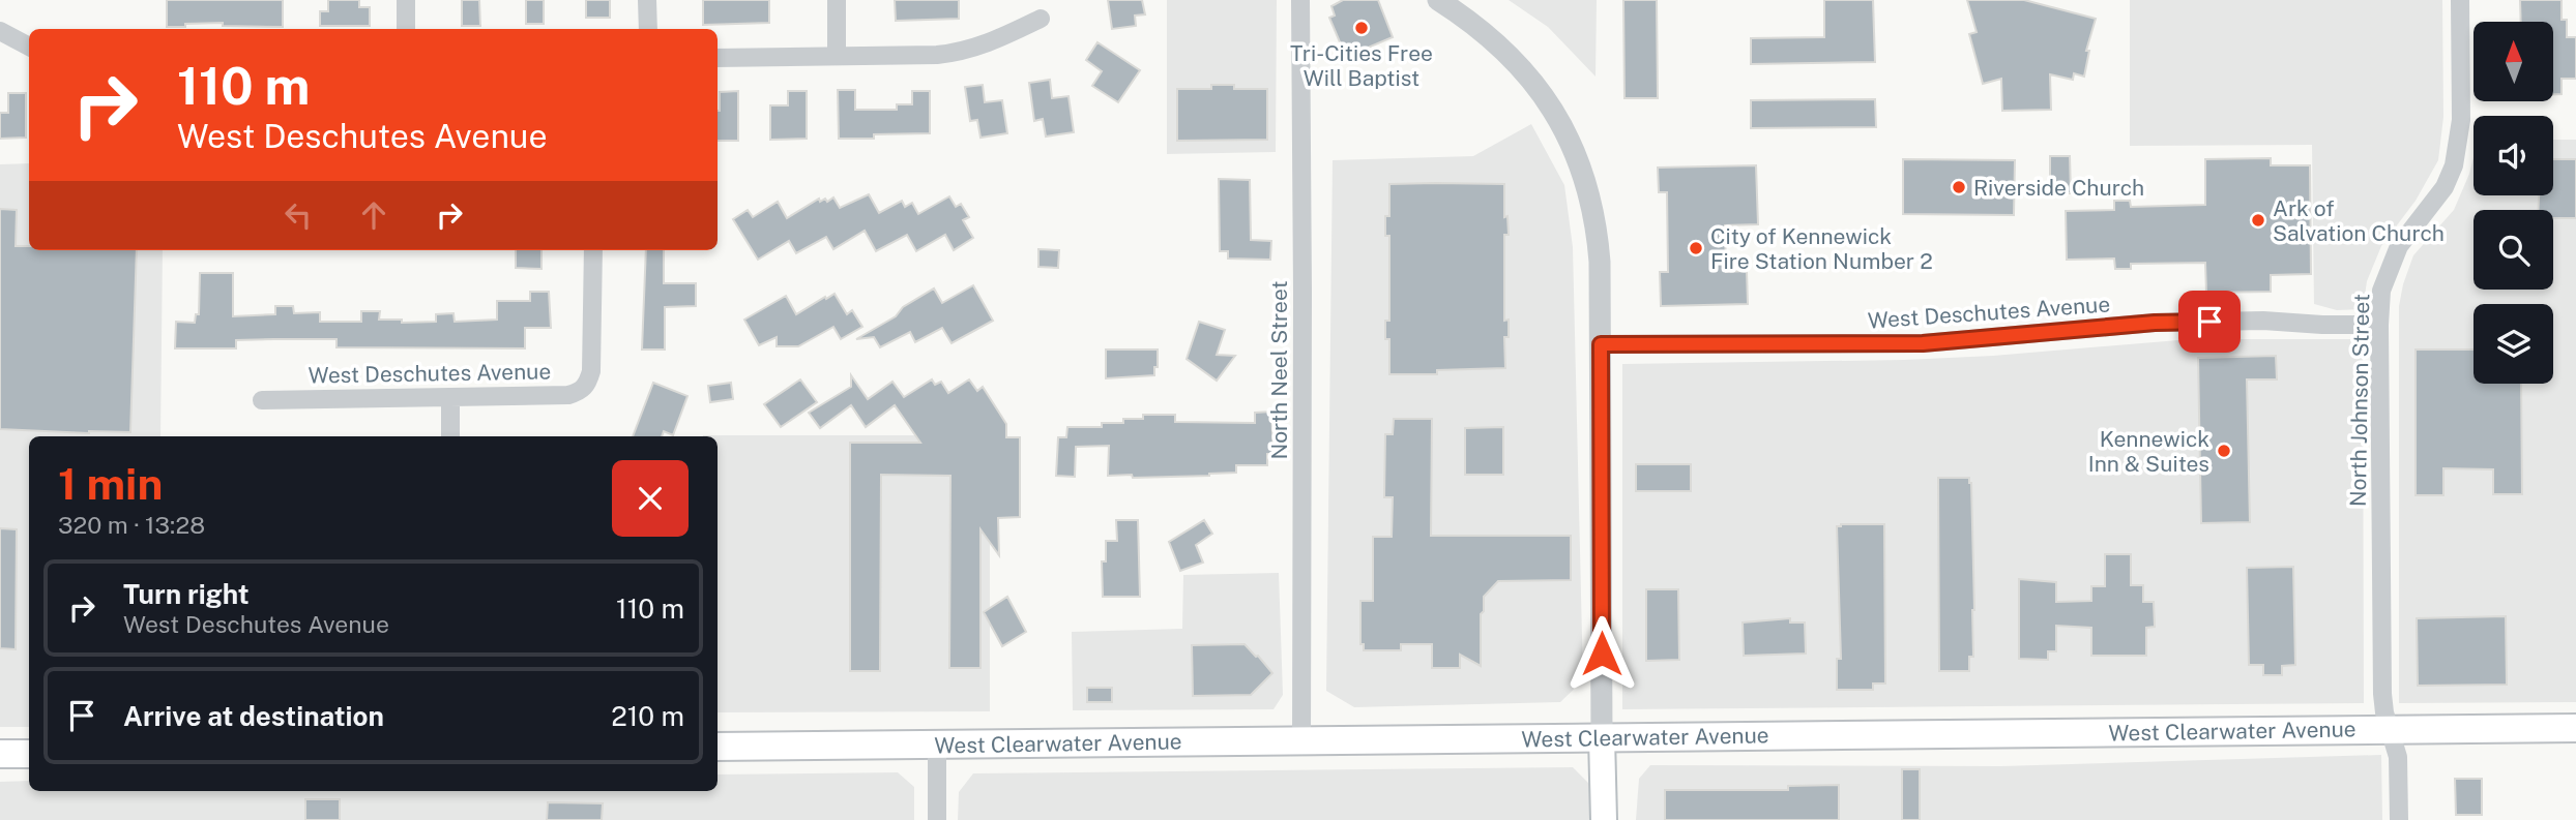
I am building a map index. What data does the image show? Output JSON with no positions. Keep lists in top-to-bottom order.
{
  "streets": {
    "main road": ["West Clearwater Avenue"],
    "street": ["West Deschutes Avenue", "North Neel Street", "North Johnson Street"]
  },
  "crossings": [
    ["West Deschutes Avenue", "North Johnson Street"],
    ["North Neel Street", "West Clearwater Avenue"],
    ["North Johnson Street", "West Clearwater Avenue"]
  ],
  "places": [
    "Tri-Cities Free Will Baptist",
    "Riverside Church",
    "Ark of Salvation Church",
    "City of Kennewick Fire Station Number 2",
    "Kennewick Inn & Suites"
  ],
  "north": "top",
  "page": {
    "turn": ["110 m", "West Deschutes Avenue"],
    "heading": ["1 min", "320 m · 13:28"],
    "list": [
      {
        "name": "Turn right",
        "note": "West Deschutes Avenue",
        "value": "110 m"
      },
      {
        "name": "Arrive at destination",
        "value": "210 m"
      }
    ]
  }
}
